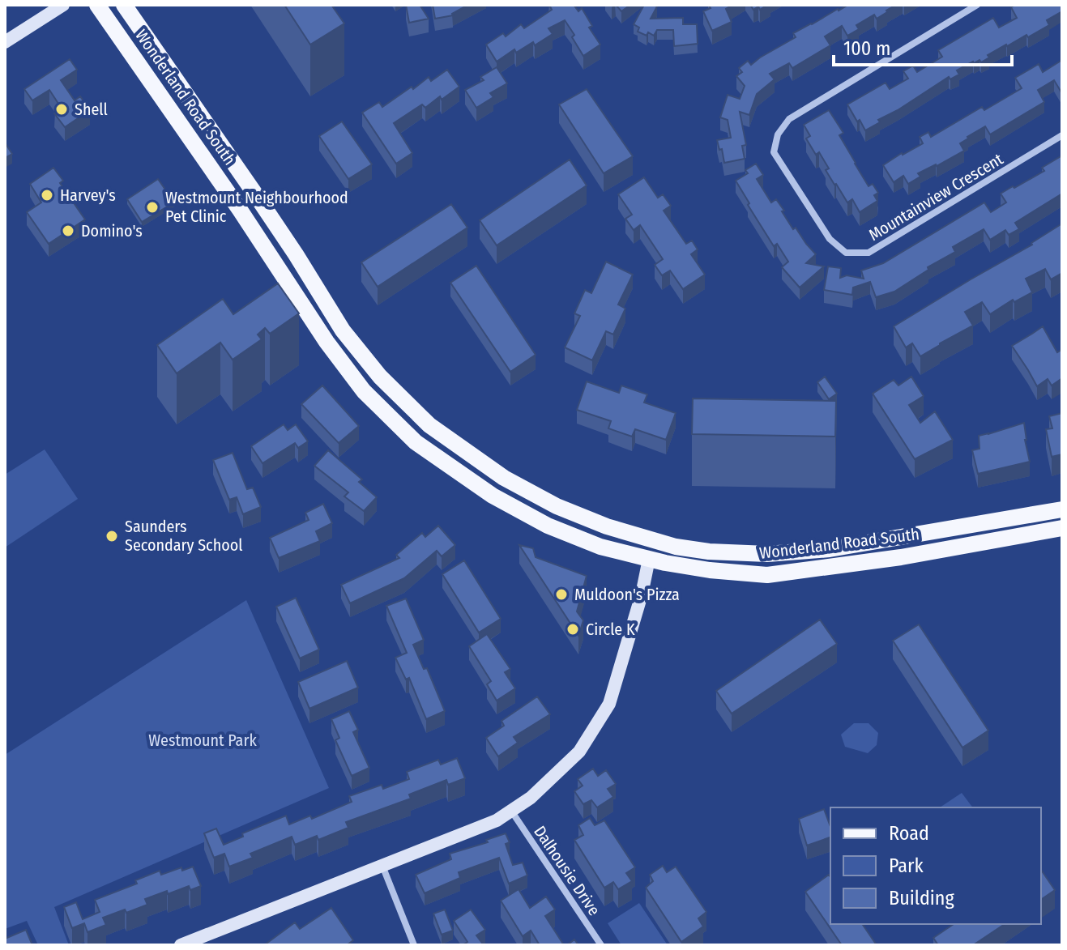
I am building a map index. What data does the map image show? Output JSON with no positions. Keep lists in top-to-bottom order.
{
  "streets": {
    "main road": ["Wonderland Road South"],
    "street": ["Mountainview Crescent", "Dalhousie Drive"]
  },
  "parks": ["Westmount Park"],
  "places": [
    "Shell",
    "Harvey's",
    "Westmount Neighbourhood Pet Clinic",
    "Domino's",
    "Saunders Secondary School",
    "Muldoon's Pizza",
    "Circle K"
  ],
  "legend": ["Road", "Park", "Building"],
  "scale_bar": "100 m"
}
